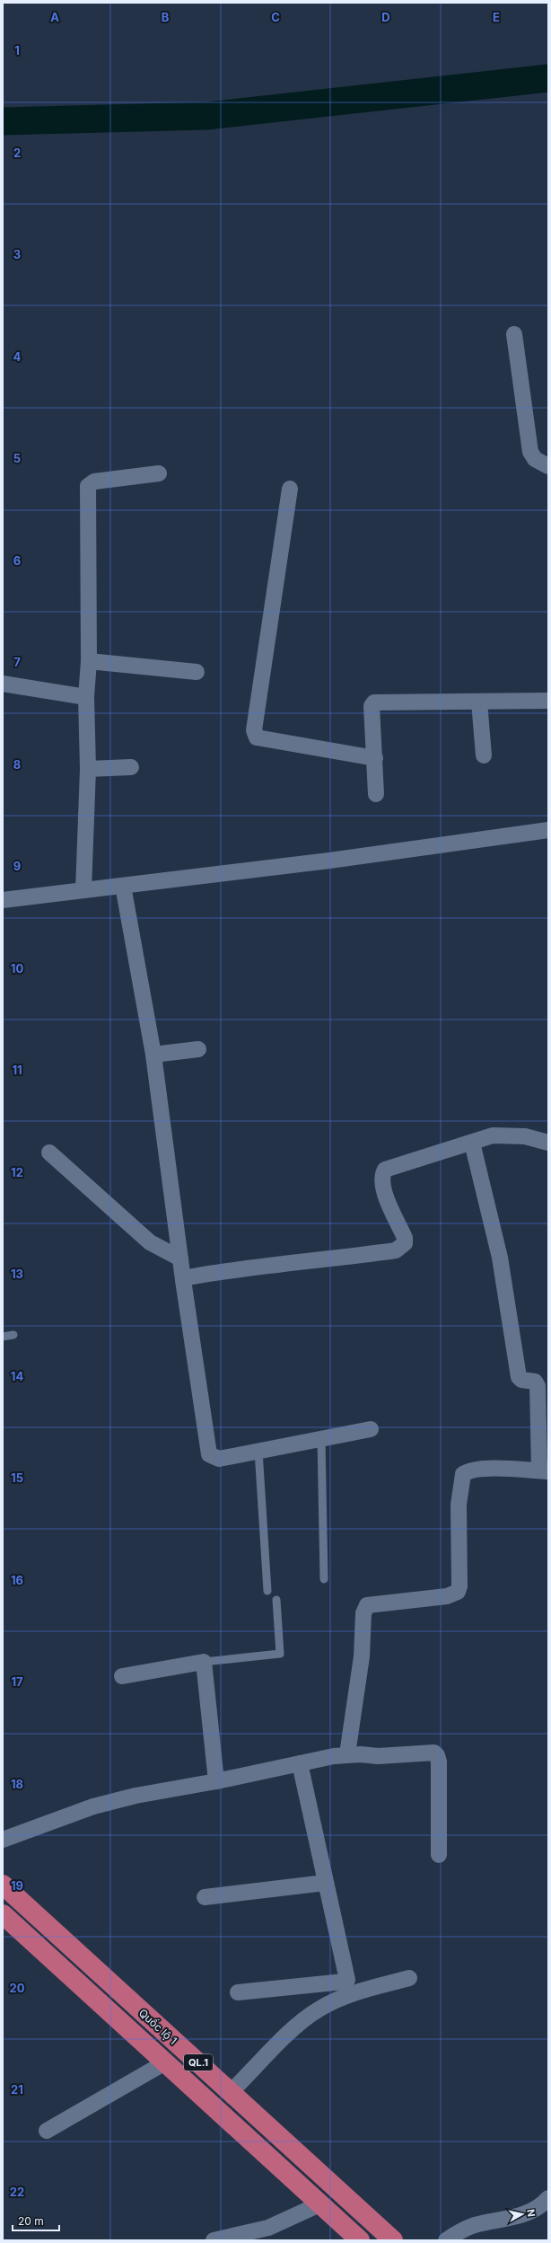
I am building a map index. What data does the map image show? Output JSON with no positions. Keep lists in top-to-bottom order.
{
  "streets": {
    "highway": ["Quốc lộ 1", "QL.1"]
  },
  "scale_bar": "20 m",
  "north": "right",
  "grid": {
    "columns": [
      "A",
      "B",
      "C",
      "D",
      "E"
    ],
    "rows": [
      "1",
      "2",
      "3",
      "4",
      "5",
      "6",
      "7",
      "8",
      "9",
      "10",
      "11",
      "12",
      "13",
      "14",
      "15",
      "16",
      "17",
      "18",
      "19",
      "20",
      "21",
      "22"
    ]
  }
}
